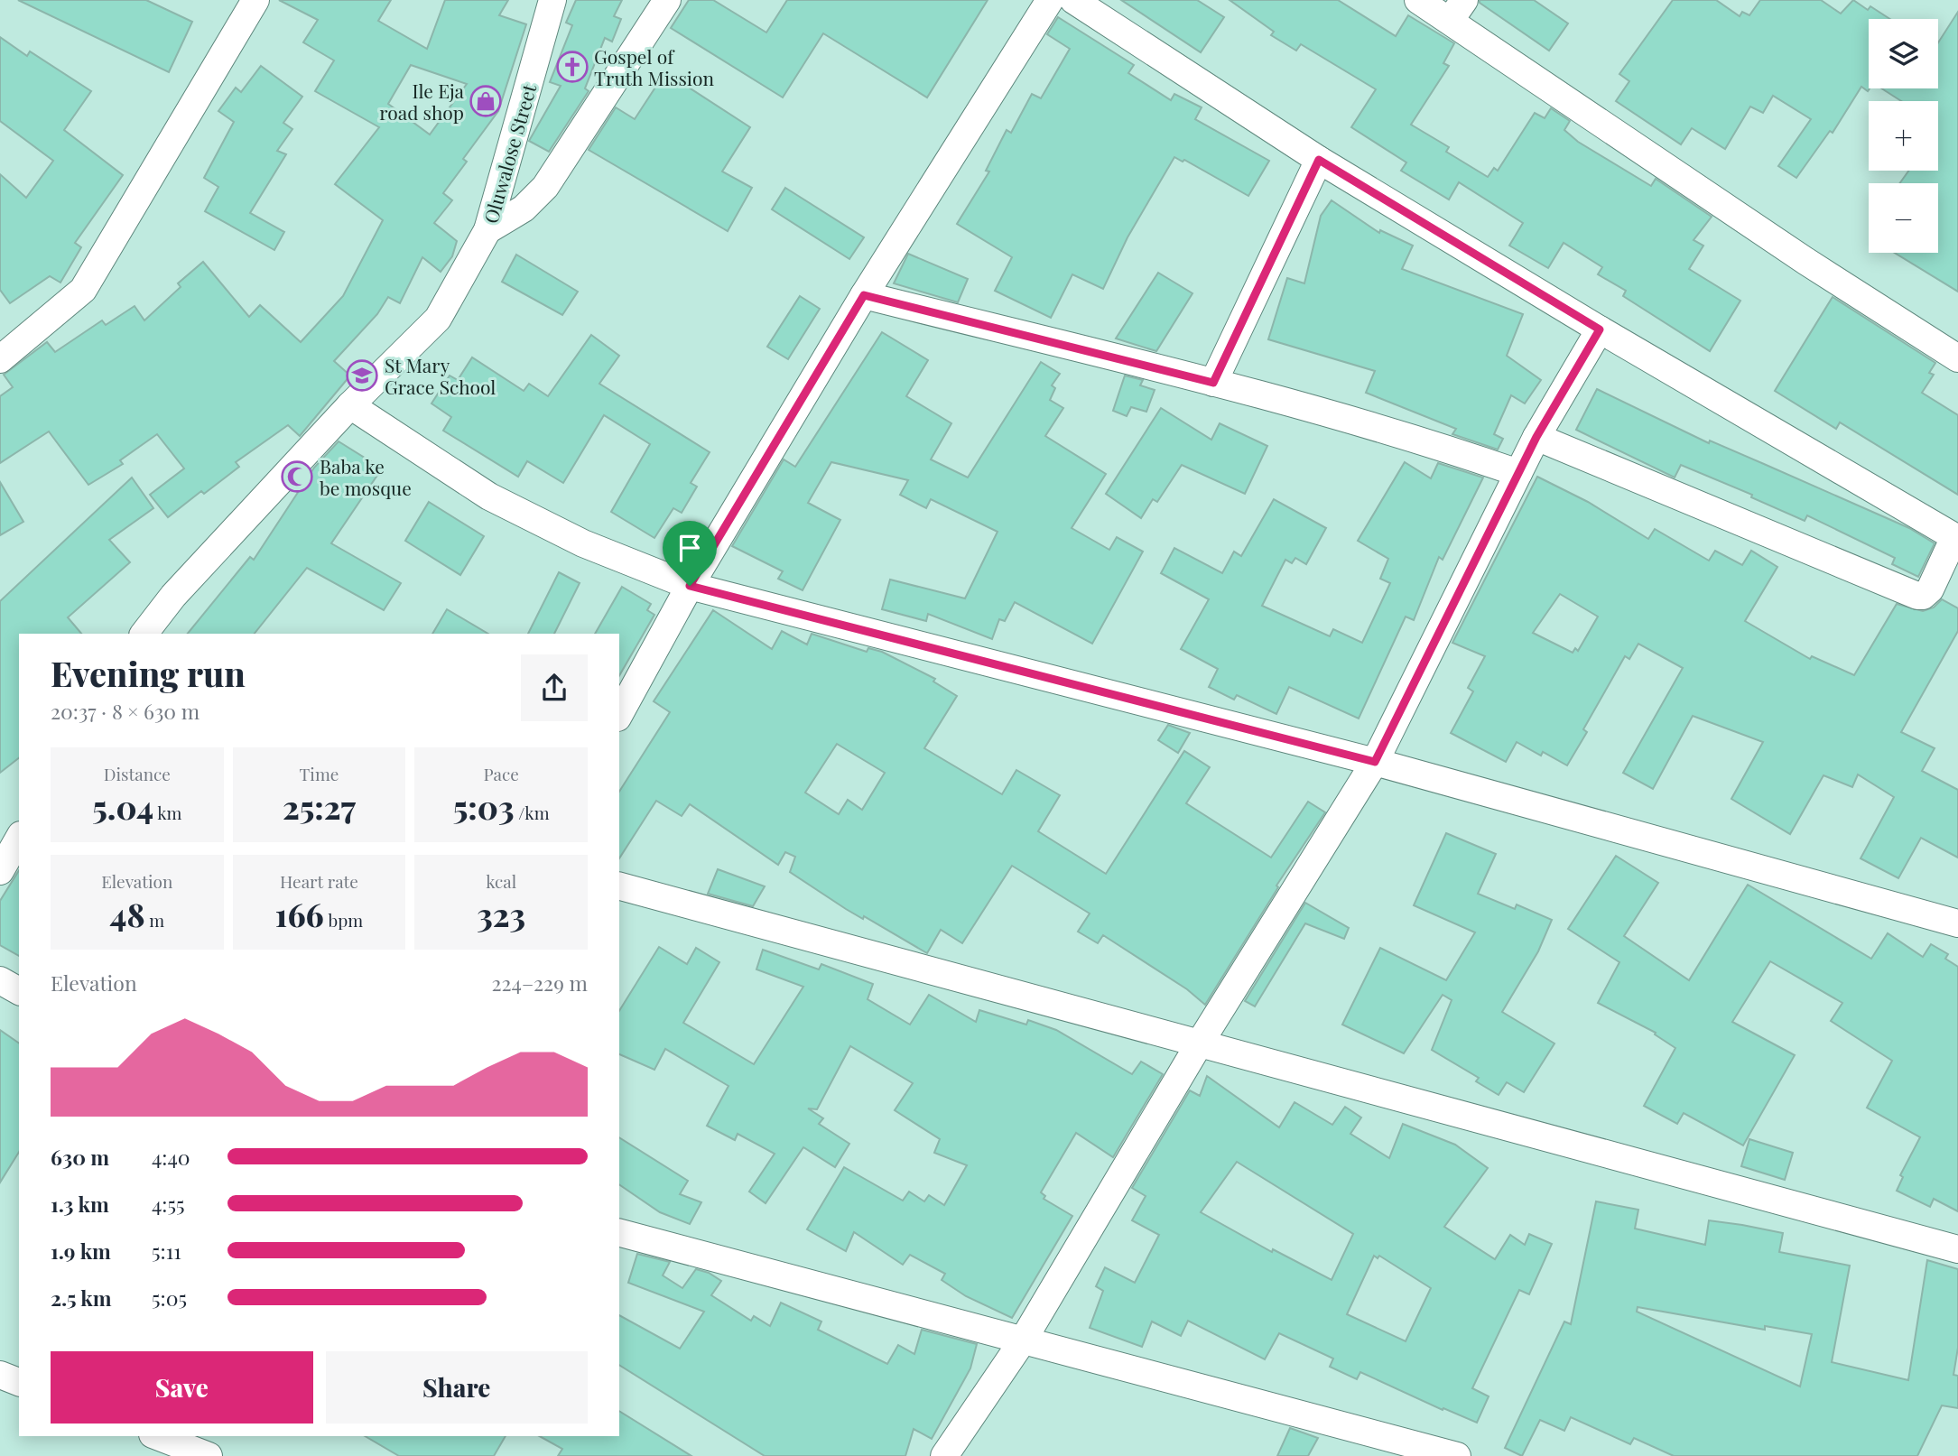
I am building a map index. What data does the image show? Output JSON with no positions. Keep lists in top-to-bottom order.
{
  "streets": {
    "street": ["Oluwalose Street"]
  },
  "places": {
    "church": ["Gospel of Truth Mission"],
    "shop": ["Ile Eja road shop"],
    "school or university": ["St Mary Grace School"],
    "mosque": ["Baba ke be mosque"]
  },
  "page": {
    "map_buttons": ["+", "−"],
    "heading": ["Evening run", "20:37 · 8 × 630 m"],
    "stats": [
      ["Distance", "5.04 km"],
      ["Time", "25:27"],
      ["Pace", "5:03 /km"],
      ["Elevation", "48 m"],
      ["Heart rate", "166 bpm"],
      ["kcal", "323"]
    ],
    "chart": ["Elevation", "224–229 m"],
    "list": [
      {
        "name": "630 m",
        "note": "4:40"
      },
      {
        "name": "1.3 km",
        "note": "4:55"
      },
      {
        "name": "1.9 km",
        "note": "5:11"
      },
      {
        "name": "2.5 km",
        "note": "5:05"
      }
    ],
    "buttons": ["Save", "Share"]
  }
}
